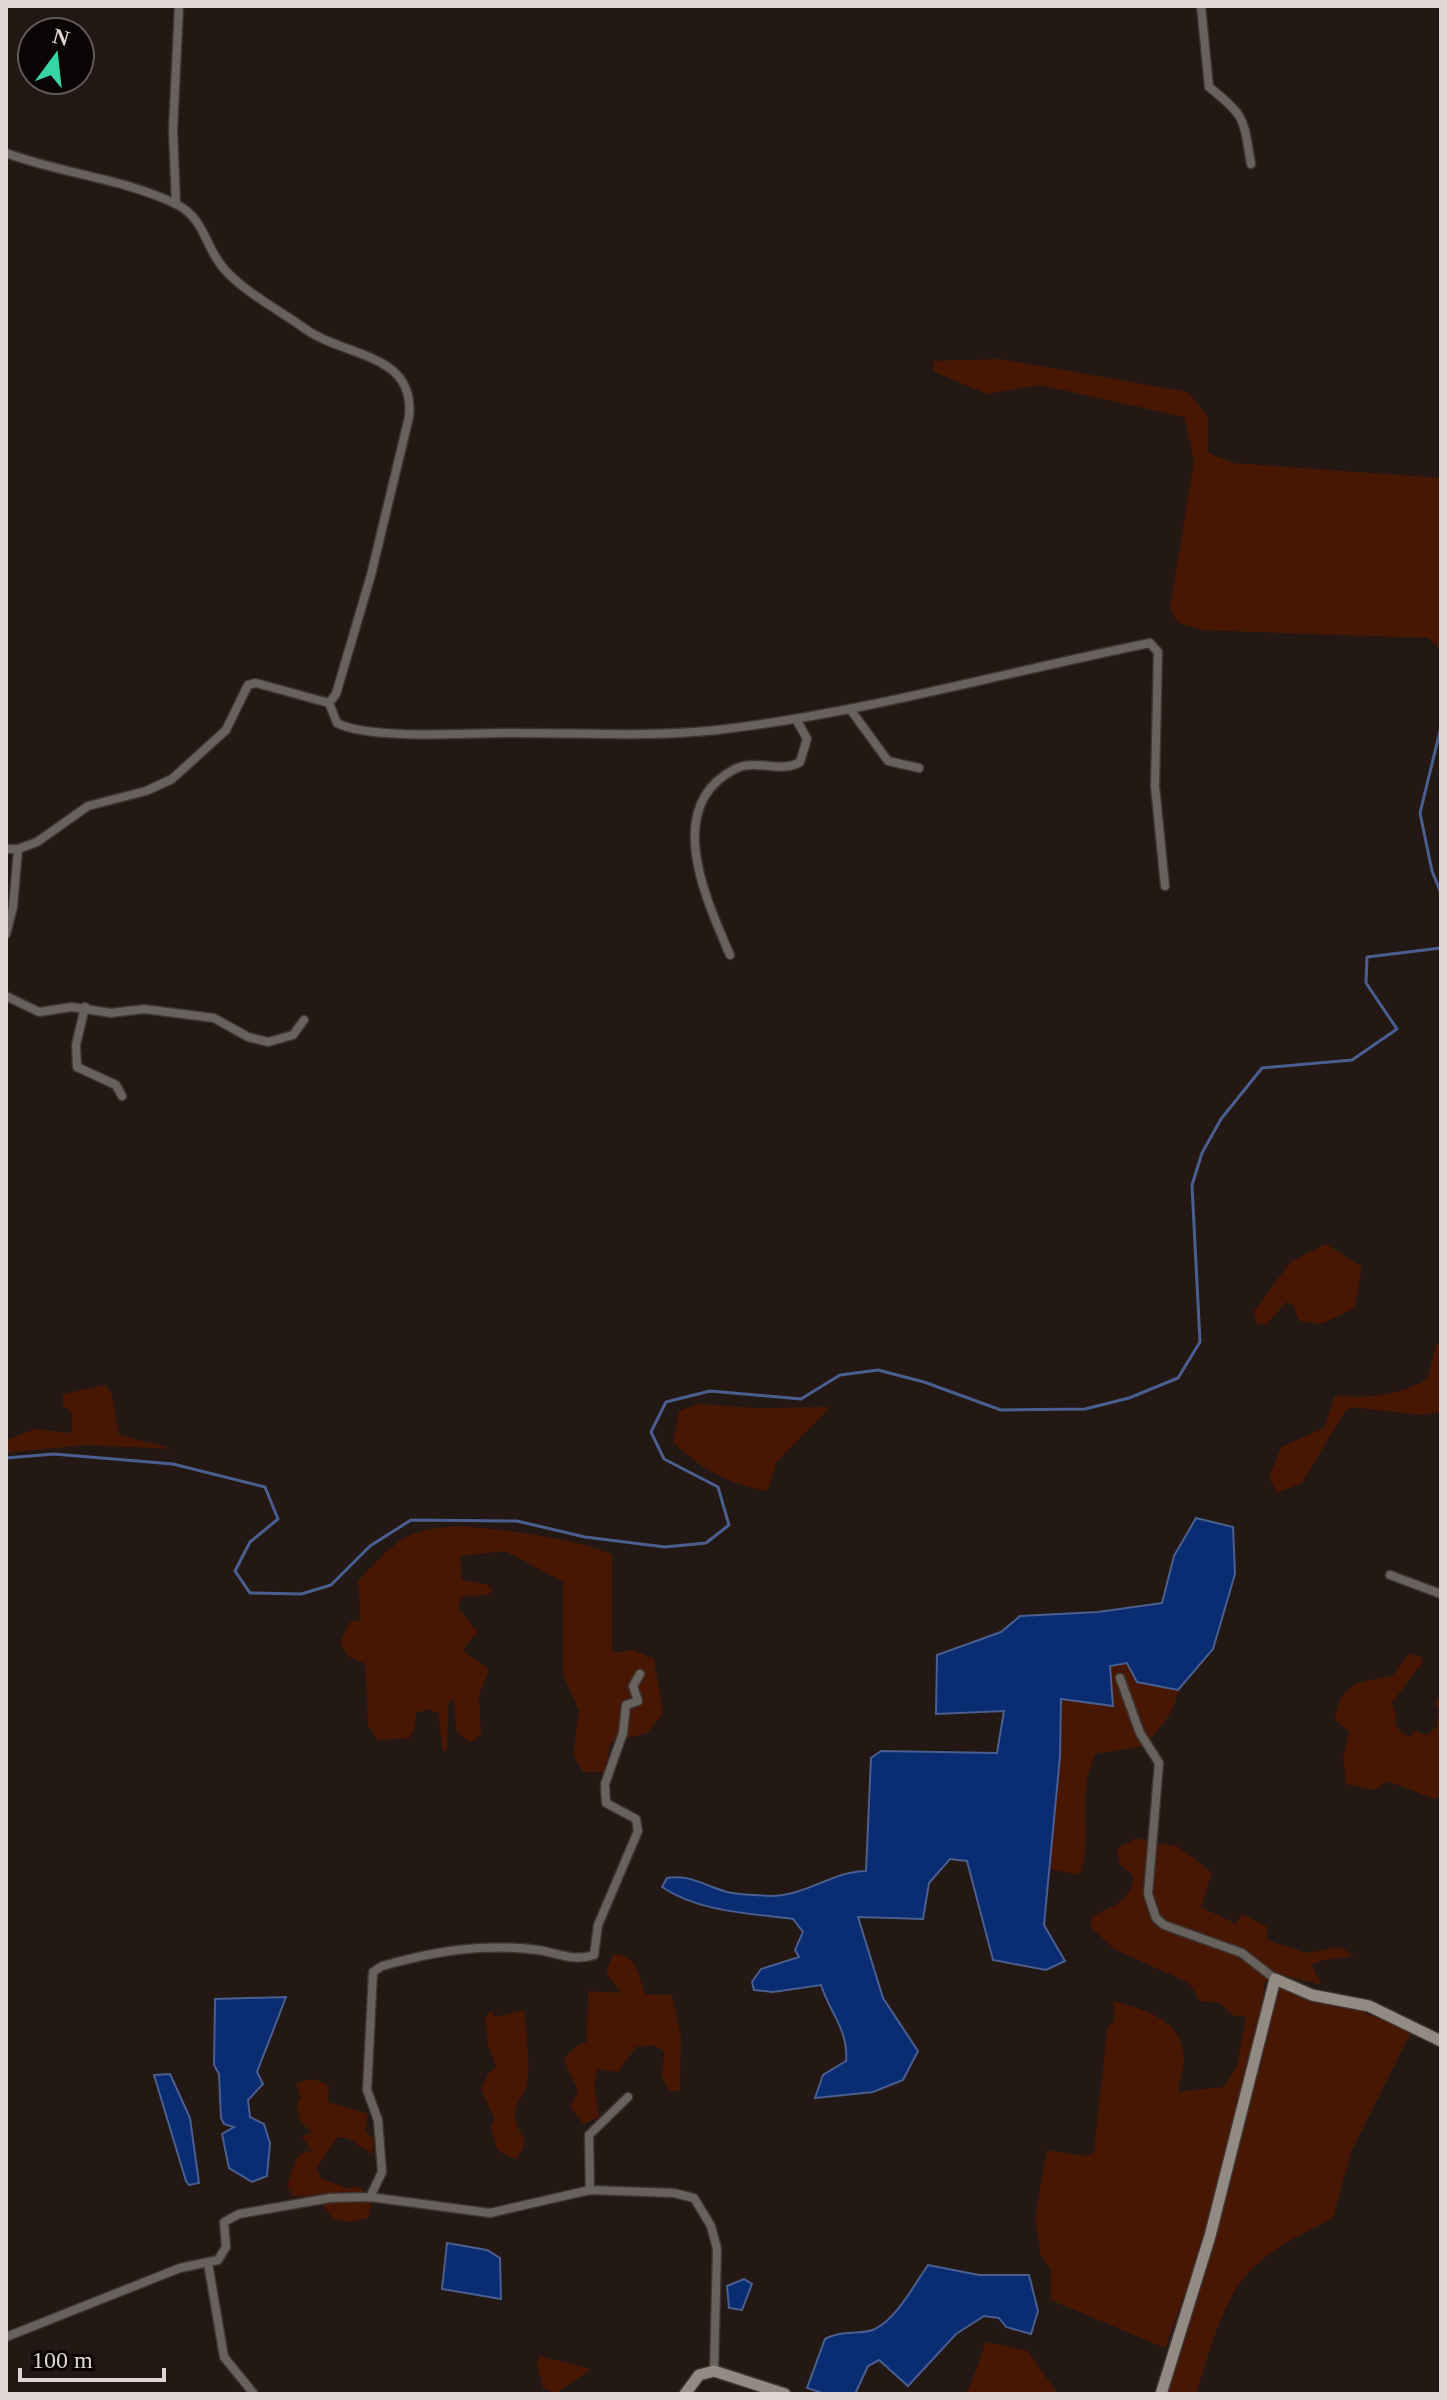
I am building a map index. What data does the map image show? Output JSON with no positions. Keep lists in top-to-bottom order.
{
  "scale_bar": "100 m",
  "north": "top"
}
